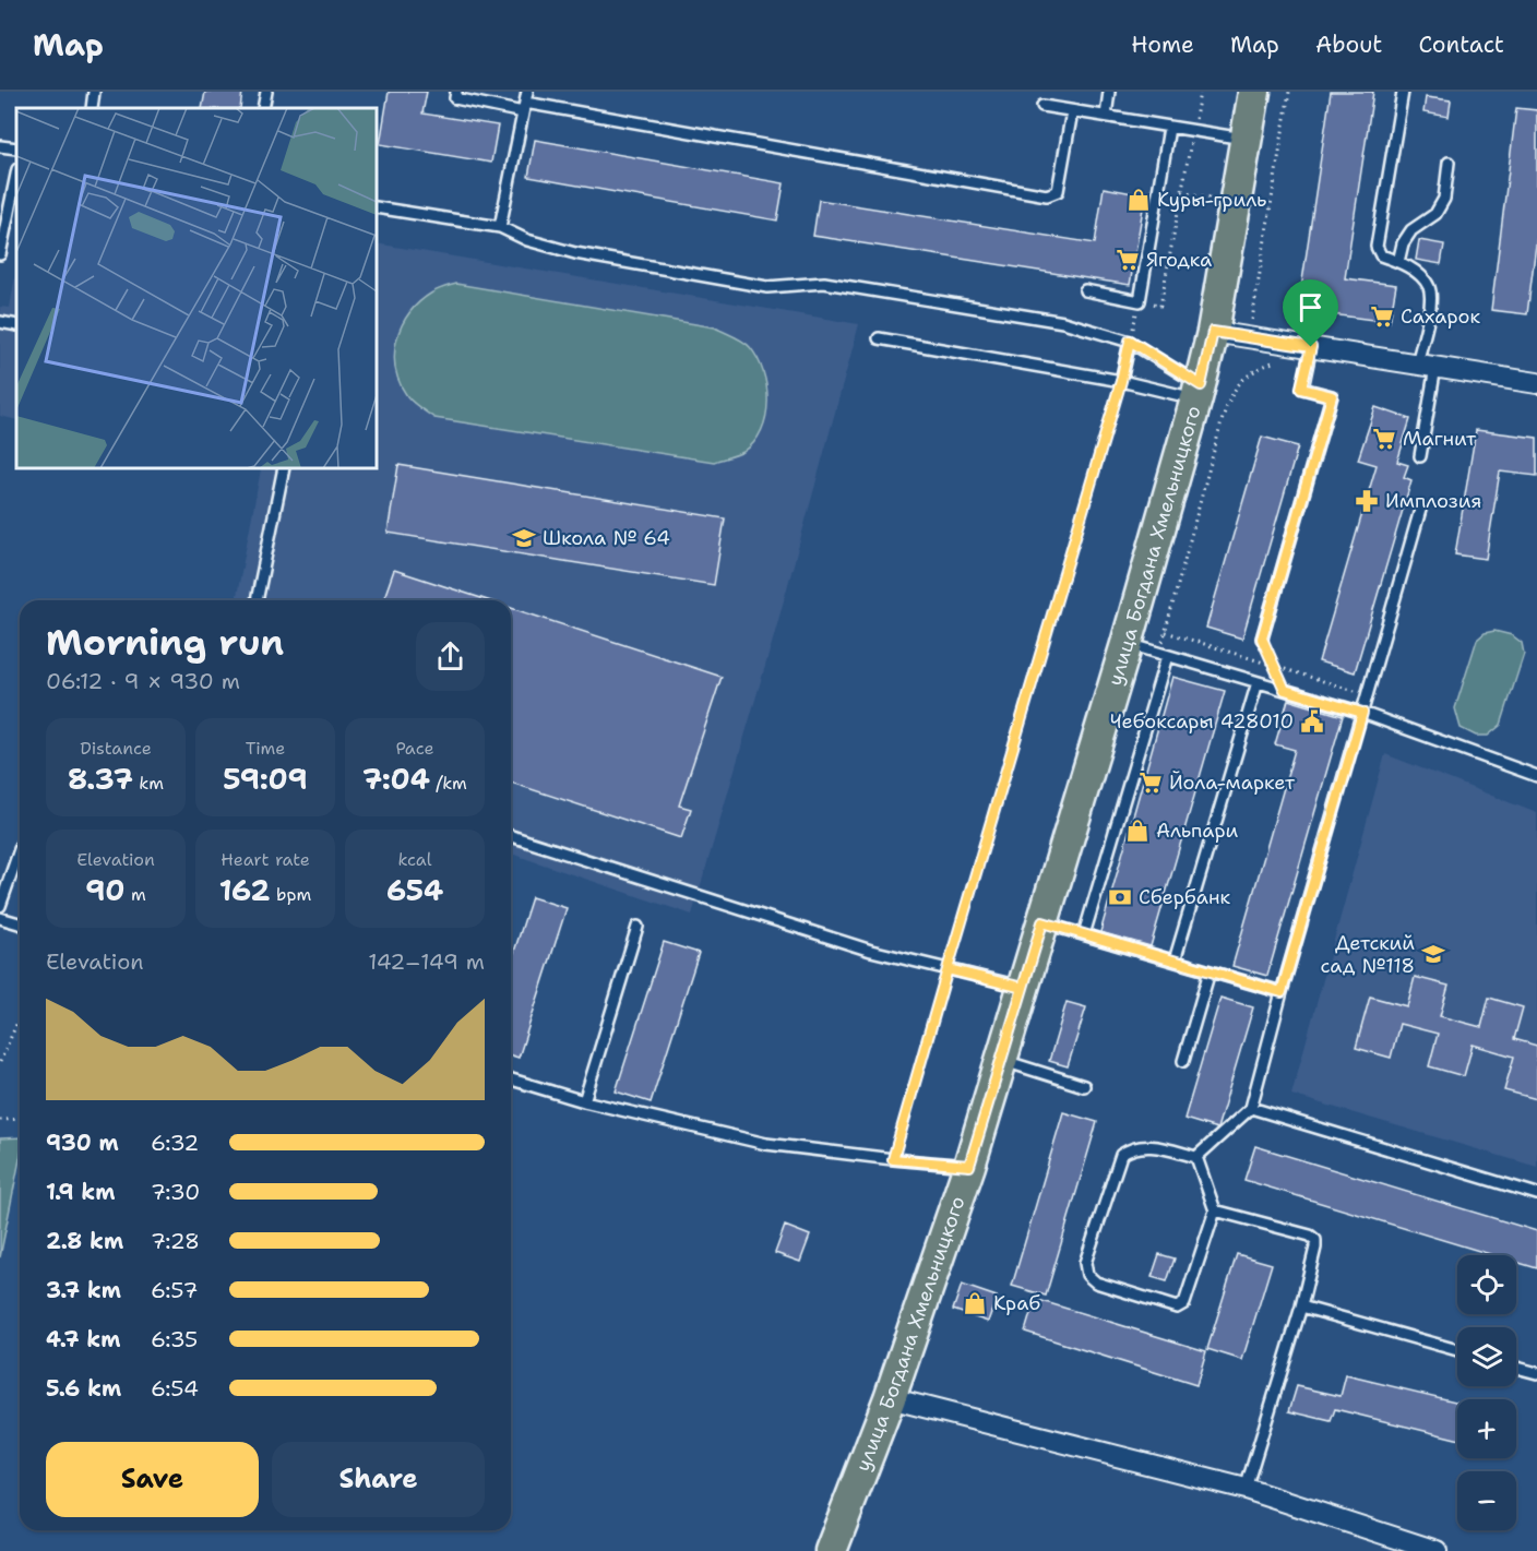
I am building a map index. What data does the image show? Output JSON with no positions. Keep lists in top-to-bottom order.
{
  "streets": {
    "main road": ["улица Богдана Хмельницкого"]
  },
  "places": {
    "shop": ["Куры-гриль", "Альпари", "Краб"],
    "supermarket": [
      "Ягодка",
      "Сахарок",
      "Магнит",
      "Йола-маркет"
    ],
    "pharmacy": ["Имплозия"],
    "school or university": ["Школа № 64", "Детский сад №118"],
    "public building": ["Чебоксары 428010"],
    "bank": ["Сбербанк"]
  },
  "page": {
    "header": "Map",
    "nav": [
      "Home",
      "Map",
      "About",
      "Contact"
    ],
    "heading": ["Morning run", "06:12 · 9 × 930 m"],
    "stats": [
      ["Distance", "8.37 km"],
      ["Time", "59:09"],
      ["Pace", "7:04 /km"],
      ["Elevation", "90 m"],
      ["Heart rate", "162 bpm"],
      ["kcal", "654"]
    ],
    "chart": ["Elevation", "142–149 m"],
    "list": [
      {
        "name": "930 m",
        "note": "6:32"
      },
      {
        "name": "1.9 km",
        "note": "7:30"
      },
      {
        "name": "2.8 km",
        "note": "7:28"
      },
      {
        "name": "3.7 km",
        "note": "6:57"
      },
      {
        "name": "4.7 km",
        "note": "6:35"
      },
      {
        "name": "5.6 km",
        "note": "6:54"
      }
    ],
    "map_buttons": ["+", "−"],
    "buttons": ["Save", "Share"]
  }
}
